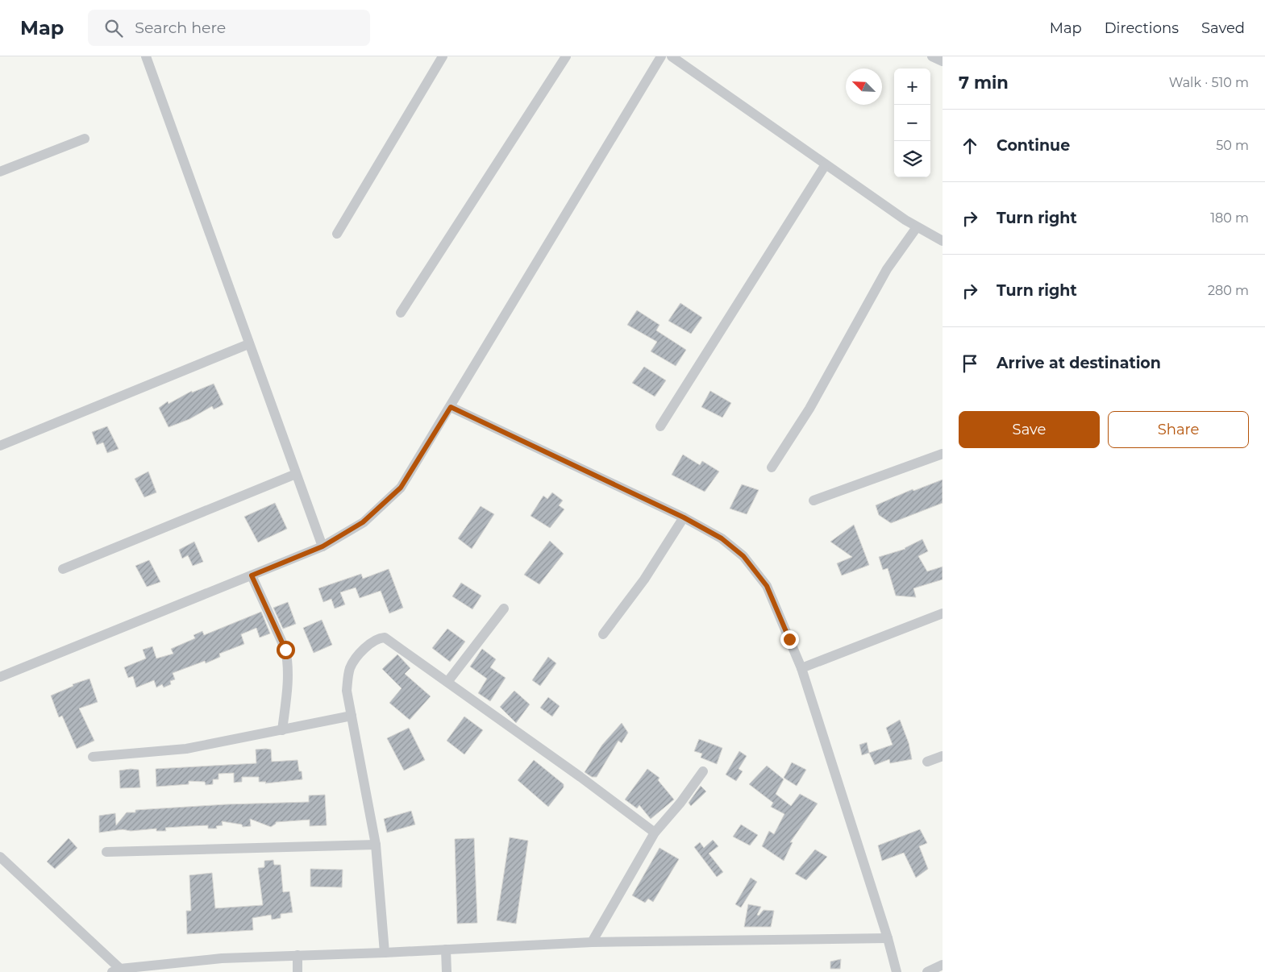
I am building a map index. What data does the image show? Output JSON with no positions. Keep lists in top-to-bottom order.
{
  "north": "top left",
  "page": {
    "header": "Map",
    "search": "Search here",
    "nav": ["Map", "Directions", "Saved"],
    "heading": ["7 min", "Walk · 510 m"],
    "map_buttons": ["+", "−"],
    "list": [
      ["Continue", "50 m"],
      ["Turn right", "180 m"],
      ["Turn right", "280 m"],
      "Arrive at destination"
    ],
    "buttons": ["Save", "Share"]
  }
}
